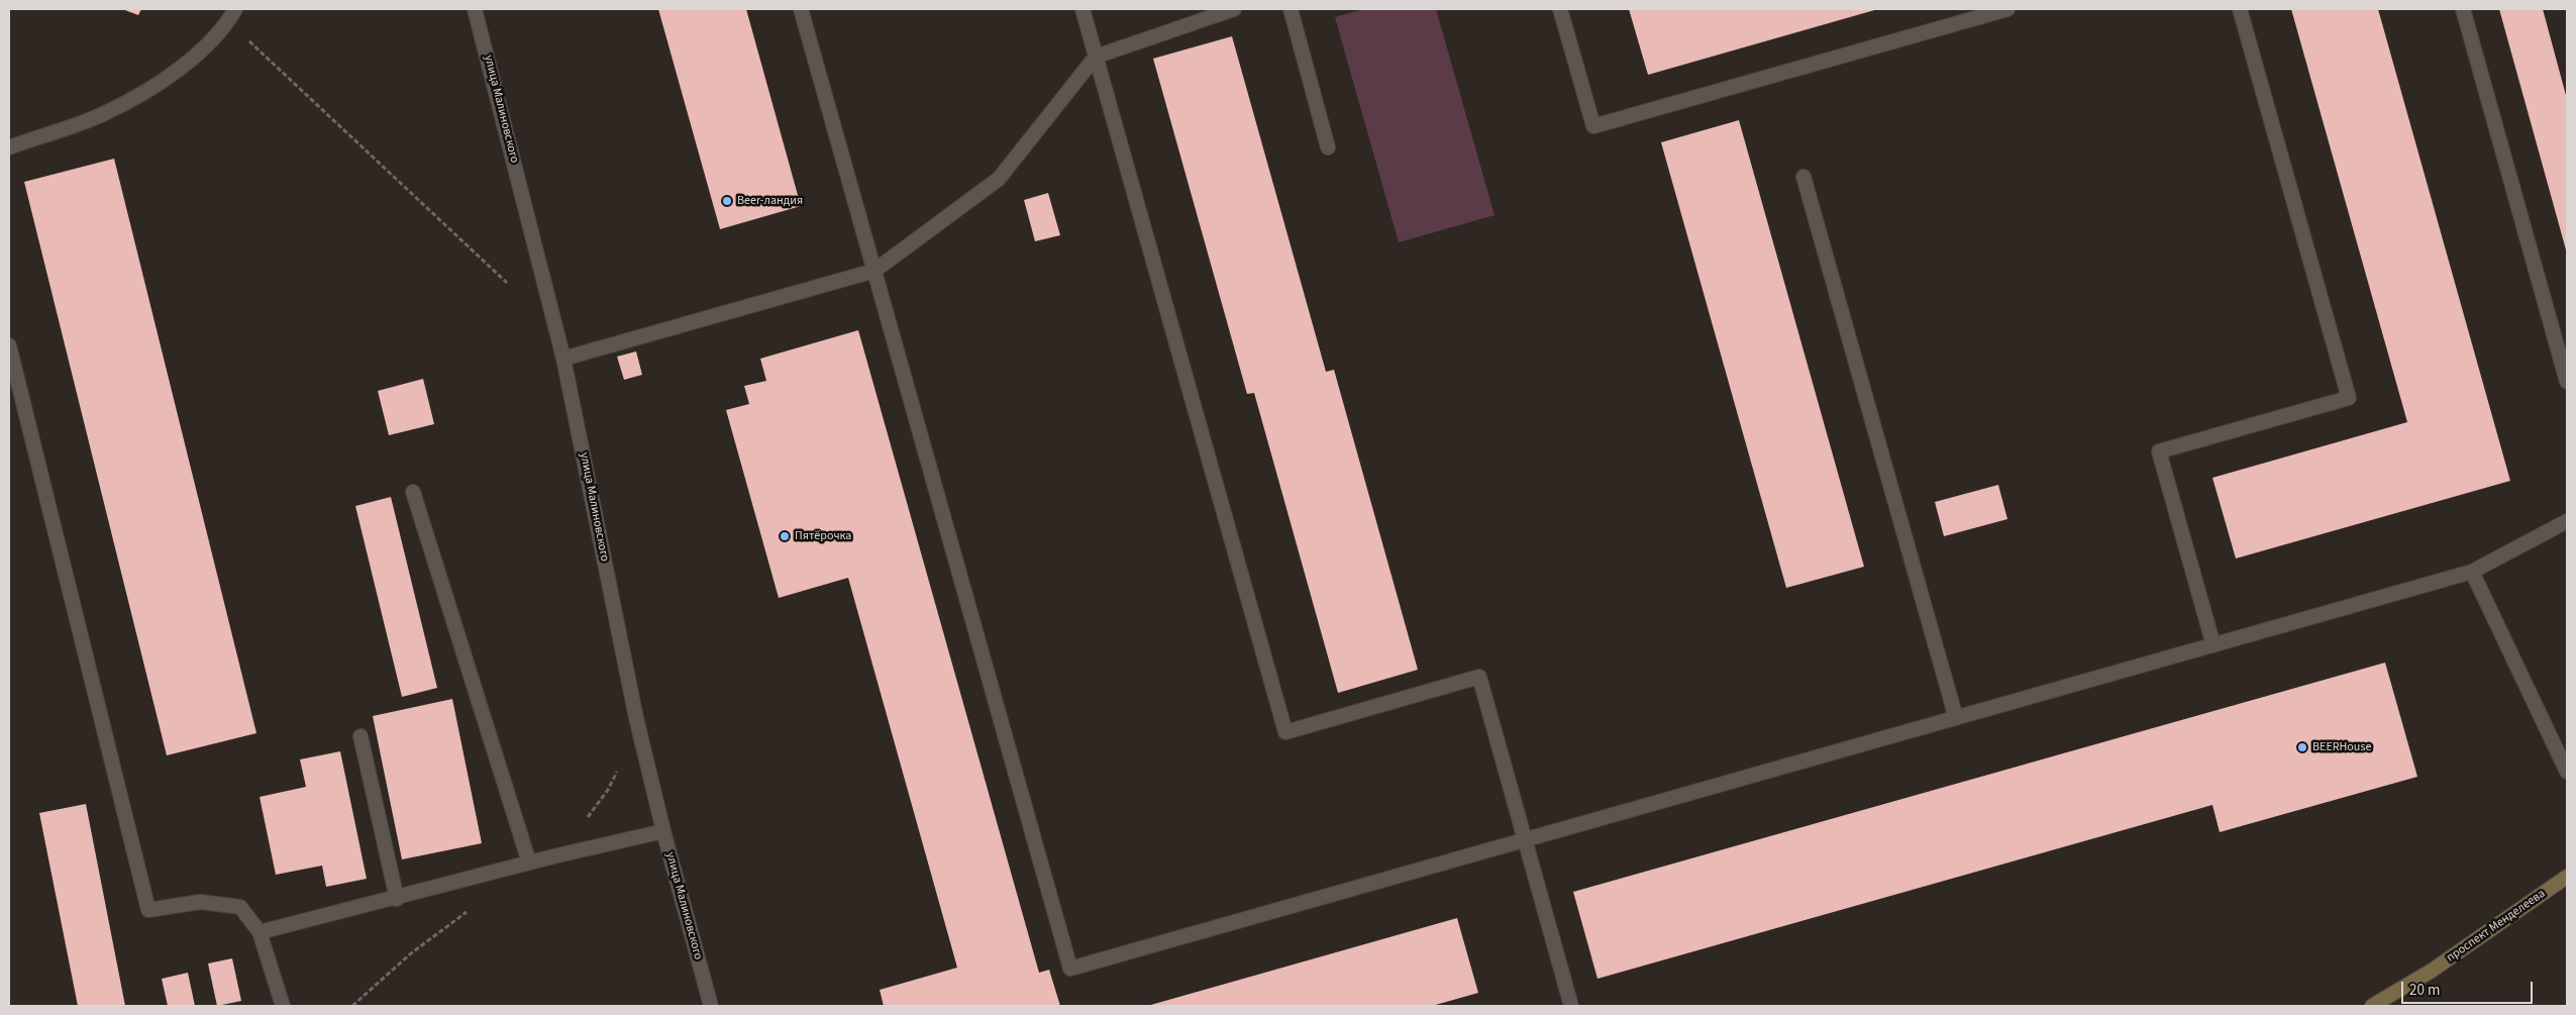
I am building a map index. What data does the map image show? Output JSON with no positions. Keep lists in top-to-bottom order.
{
  "streets": {
    "main road": ["проспект Менделеева"],
    "street": ["улица Малиновского"]
  },
  "places": ["Beer-ландия", "Пятёрочка", "BEERHouse"],
  "scale_bar": "20 m"
}
